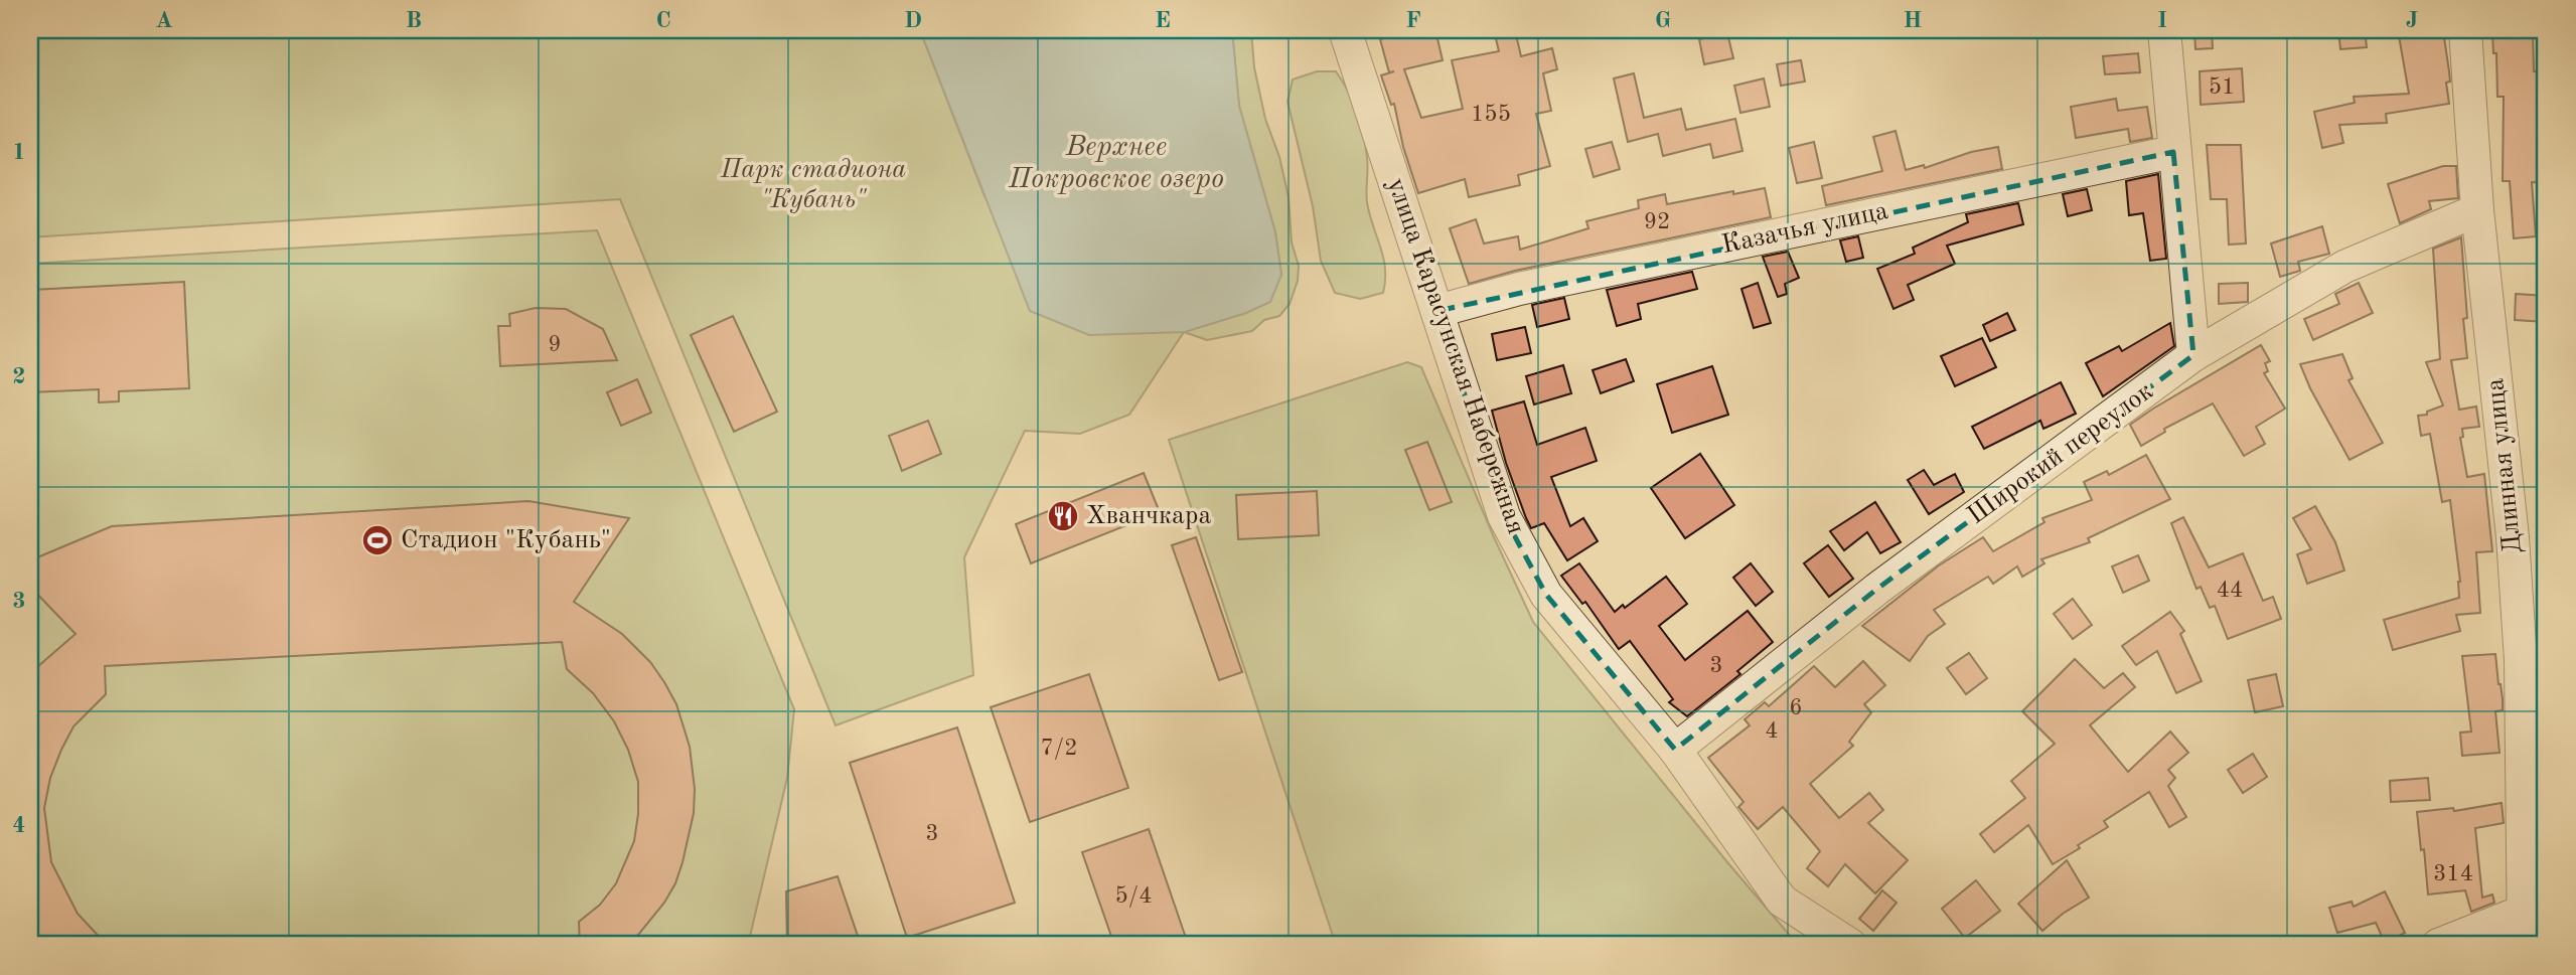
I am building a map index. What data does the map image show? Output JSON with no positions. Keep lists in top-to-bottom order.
{
  "streets": {
    "street": [
      "Казачья улица",
      "улица Карасунская Набережная",
      "Широкий переулок",
      "Длинная улица"
    ]
  },
  "crossings": [
    ["Казачья улица", "улица Карасунская Набережная"],
    ["улица Карасунская Набережная", "Широкий переулок"],
    ["Широкий переулок", "Длинная улица"]
  ],
  "water": ["Верхнее Покровское озеро"],
  "parks": ["Парк стадиона \"Кубань\""],
  "places": {
    "restaurant": ["Хванчкара"],
    "sports": ["Стадион \"Кубань\""]
  },
  "house_numbers": [
    "51",
    "155",
    "92",
    "9",
    "44",
    "3",
    "6",
    "4",
    "7/2",
    "3",
    "314",
    "5/4"
  ],
  "grid": {
    "columns": [
      "A",
      "B",
      "C",
      "D",
      "E",
      "F",
      "G",
      "H",
      "I",
      "J"
    ],
    "rows": [
      "1",
      "2",
      "3",
      "4"
    ]
  }
}
